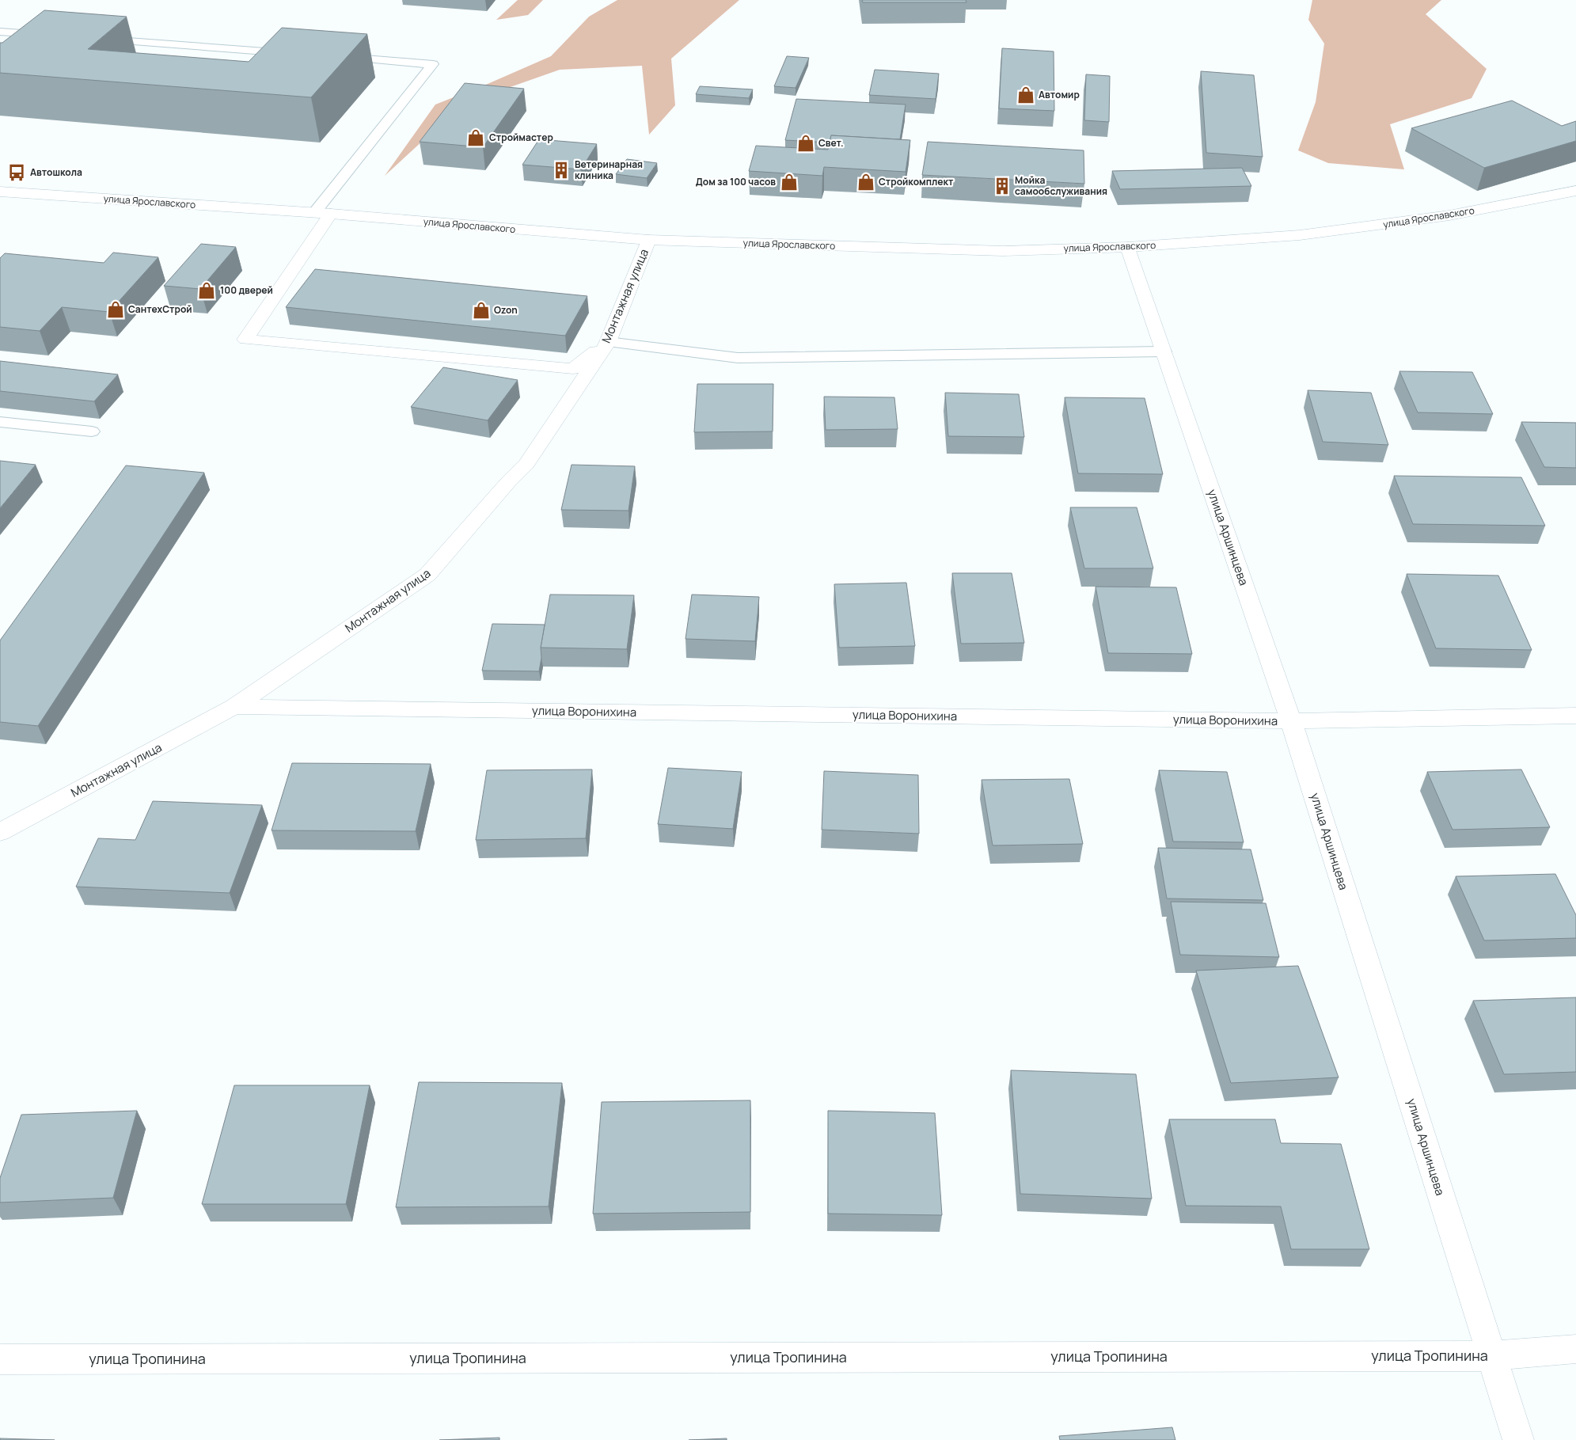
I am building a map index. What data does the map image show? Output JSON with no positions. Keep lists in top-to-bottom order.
{
  "streets": {
    "street": [
      "улица Ярославского",
      "Монтажная улица",
      "улица Аршинцева",
      "улица Воронихина",
      "улица Тропинина"
    ]
  },
  "crossings": [
    ["улица Ярославского", "Монтажная улица"],
    ["улица Ярославского", "улица Аршинцева"],
    ["Монтажная улица", "улица Воронихина"],
    ["улица Аршинцева", "улица Воронихина"],
    ["улица Аршинцева", "улица Тропинина"]
  ],
  "places": {
    "shop": [
      "Автомир",
      "Строймастер",
      "Свет.",
      "Дом за 100 часов",
      "Стройкомплект",
      "100 дверей",
      "СантехСтрой",
      "Ozon"
    ],
    "building": ["Ветеринарная клиника", "Мойка самообслуживания"],
    "bus stop": ["Автошкола"]
  }
}
